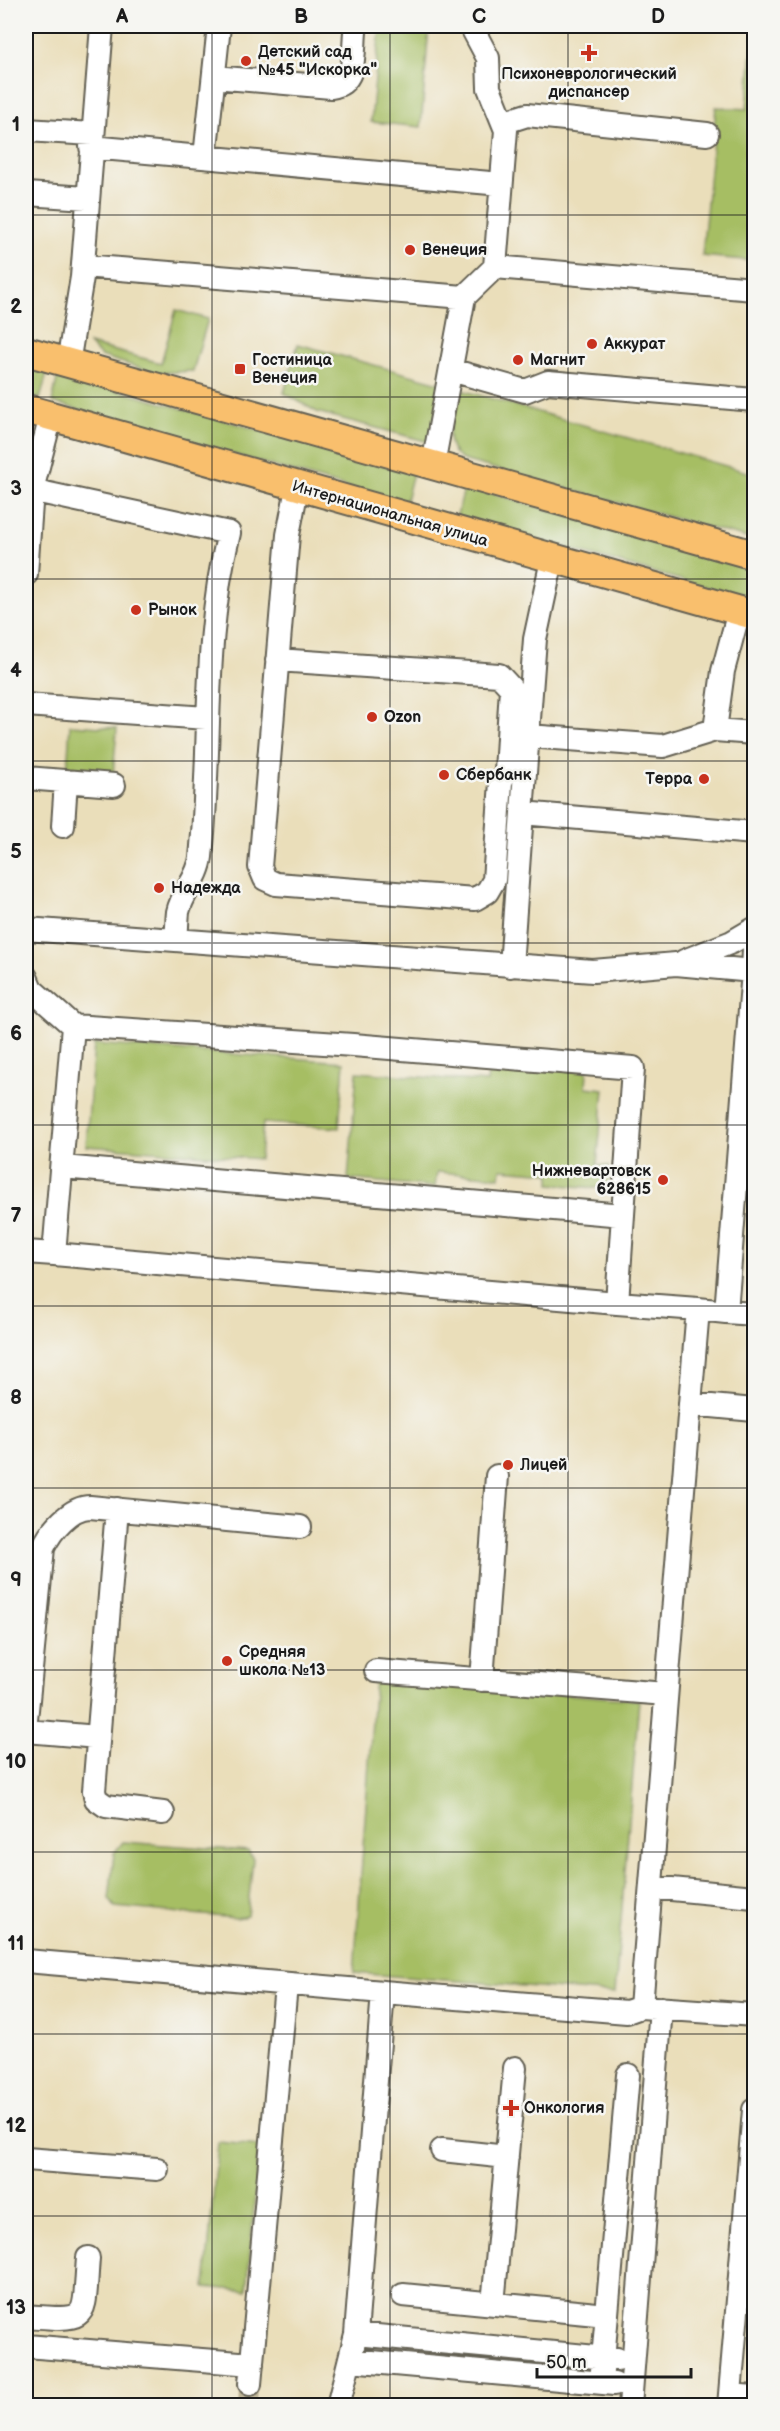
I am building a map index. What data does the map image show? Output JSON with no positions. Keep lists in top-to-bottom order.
{
  "streets": {
    "main road": ["Интернациональная улица"]
  },
  "places": {
    "health": ["Психоневрологический диспансер", "Онкология"],
    "other": [
      "Детский сад №45 \"Искорка\"",
      "Венеция",
      "Аккурат",
      "Магнит",
      "Рынок",
      "Ozon",
      "Сбербанк",
      "Терра",
      "Надежда",
      "Нижневартовск 628615",
      "Лицей",
      "Средняя школа №13"
    ],
    "transit": ["Гостиница Венеция"]
  },
  "scale_bar": "50 m",
  "grid": {
    "columns": [
      "A",
      "B",
      "C",
      "D"
    ],
    "rows": [
      "1",
      "2",
      "3",
      "4",
      "5",
      "6",
      "7",
      "8",
      "9",
      "10",
      "11",
      "12",
      "13"
    ]
  }
}
